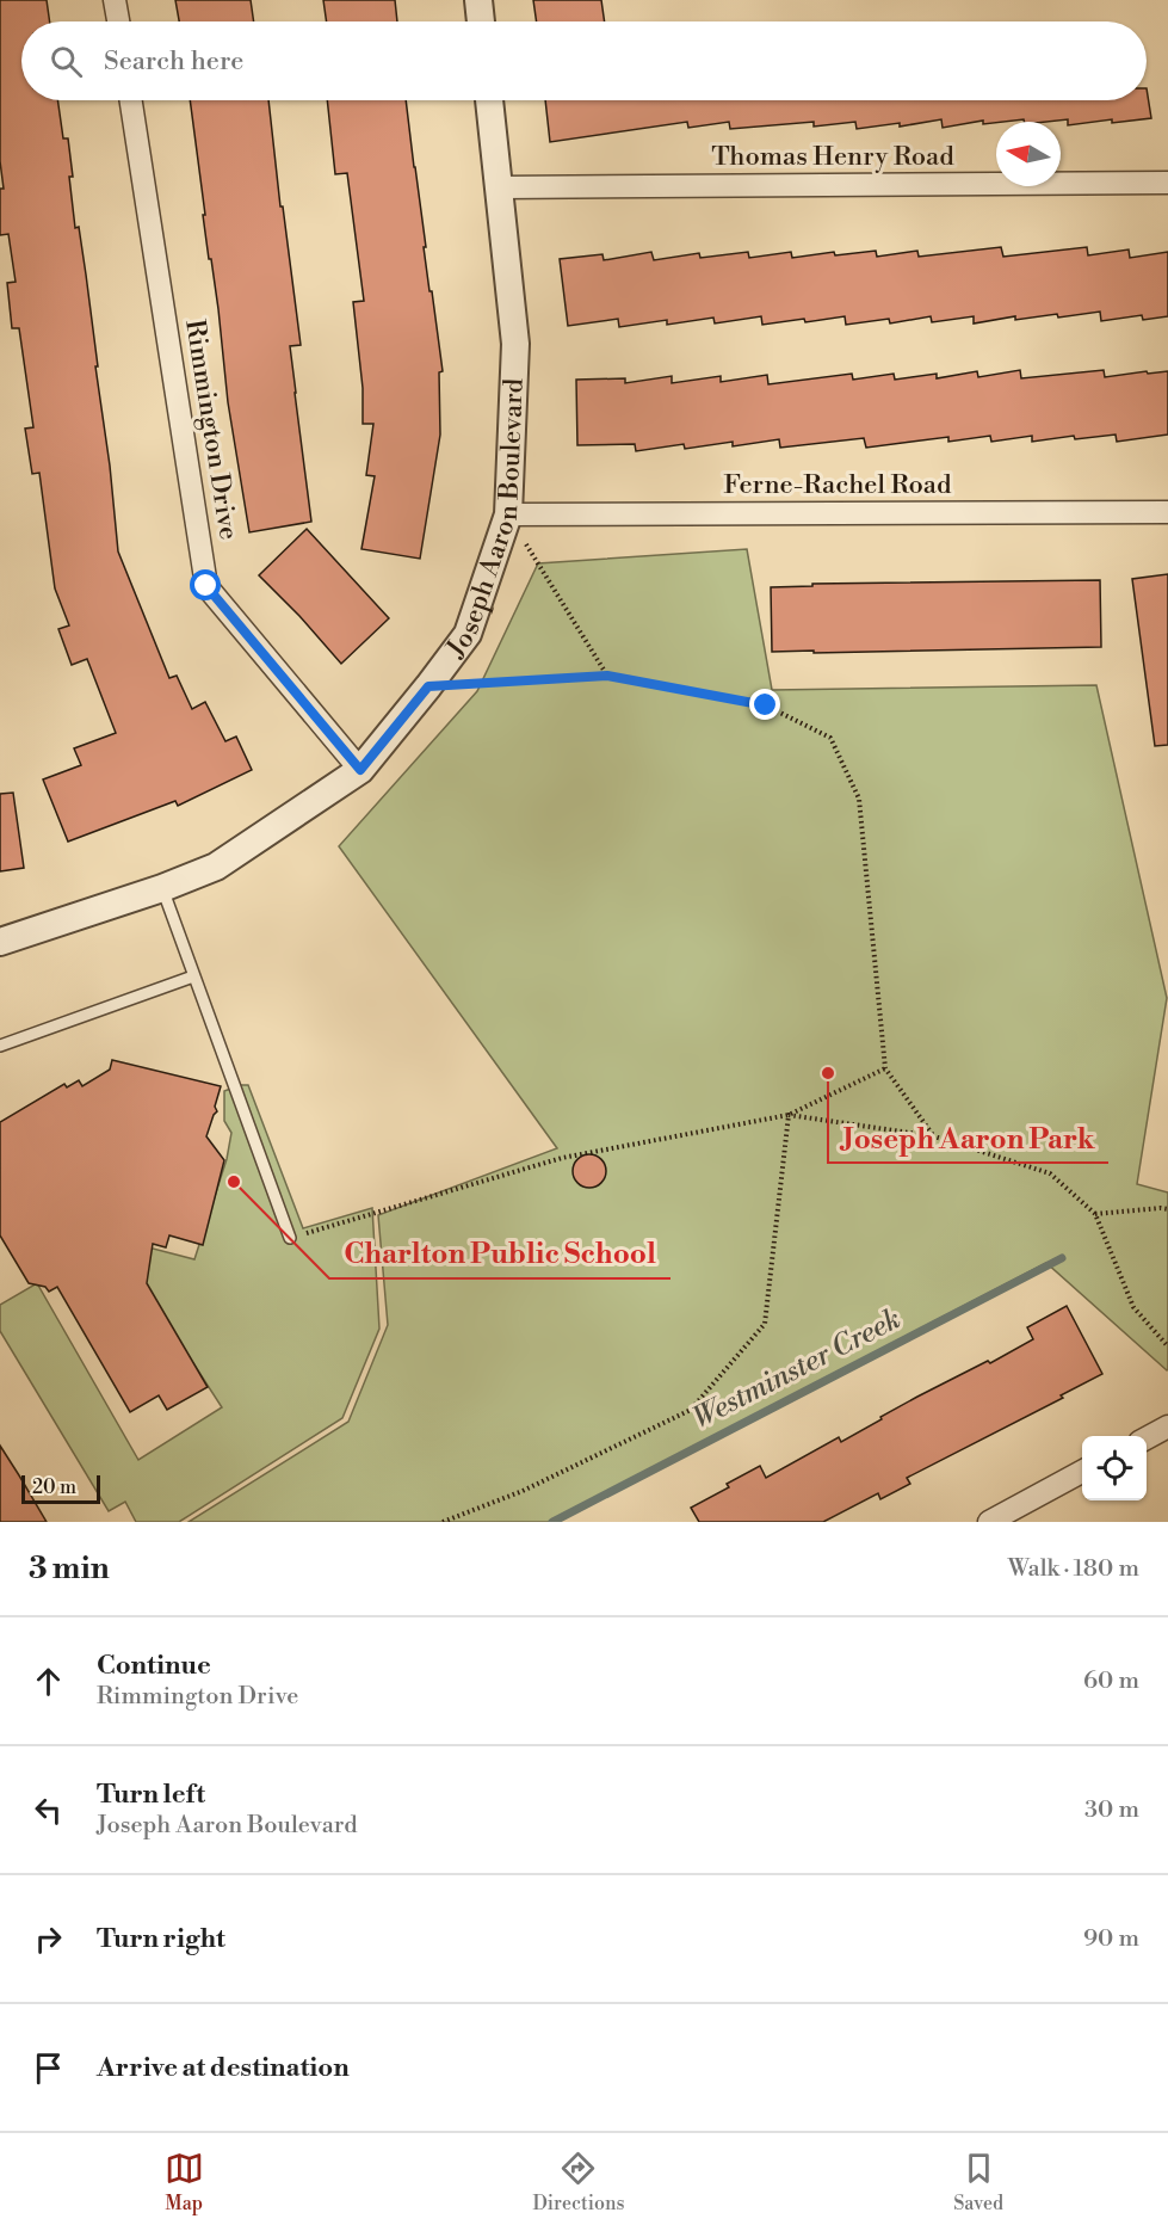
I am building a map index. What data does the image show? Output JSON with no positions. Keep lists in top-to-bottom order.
{
  "streets": {
    "street": [
      "Thomas Henry Road",
      "Rimmington Drive",
      "Ferne-Rachel Road",
      "Joseph Aaron Boulevard"
    ]
  },
  "crossings": [
    ["Thomas Henry Road", "Joseph Aaron Boulevard"],
    ["Rimmington Drive", "Joseph Aaron Boulevard"],
    ["Ferne-Rachel Road", "Joseph Aaron Boulevard"]
  ],
  "water": ["Westminster Creek"],
  "places": ["Joseph Aaron Park", "Charlton Public School"],
  "scale_bar": "20 m",
  "north": "left",
  "page": {
    "search": "Search here",
    "scale": "20 m",
    "heading": ["3 min", "Walk · 180 m"],
    "list": [
      ["Continue", "Rimmington Drive", "60 m"],
      ["Turn left", "Joseph Aaron Boulevard", "30 m"],
      ["Turn right", "90 m"],
      "Arrive at destination"
    ],
    "nav": ["Map", "Directions", "Saved"]
  }
}
